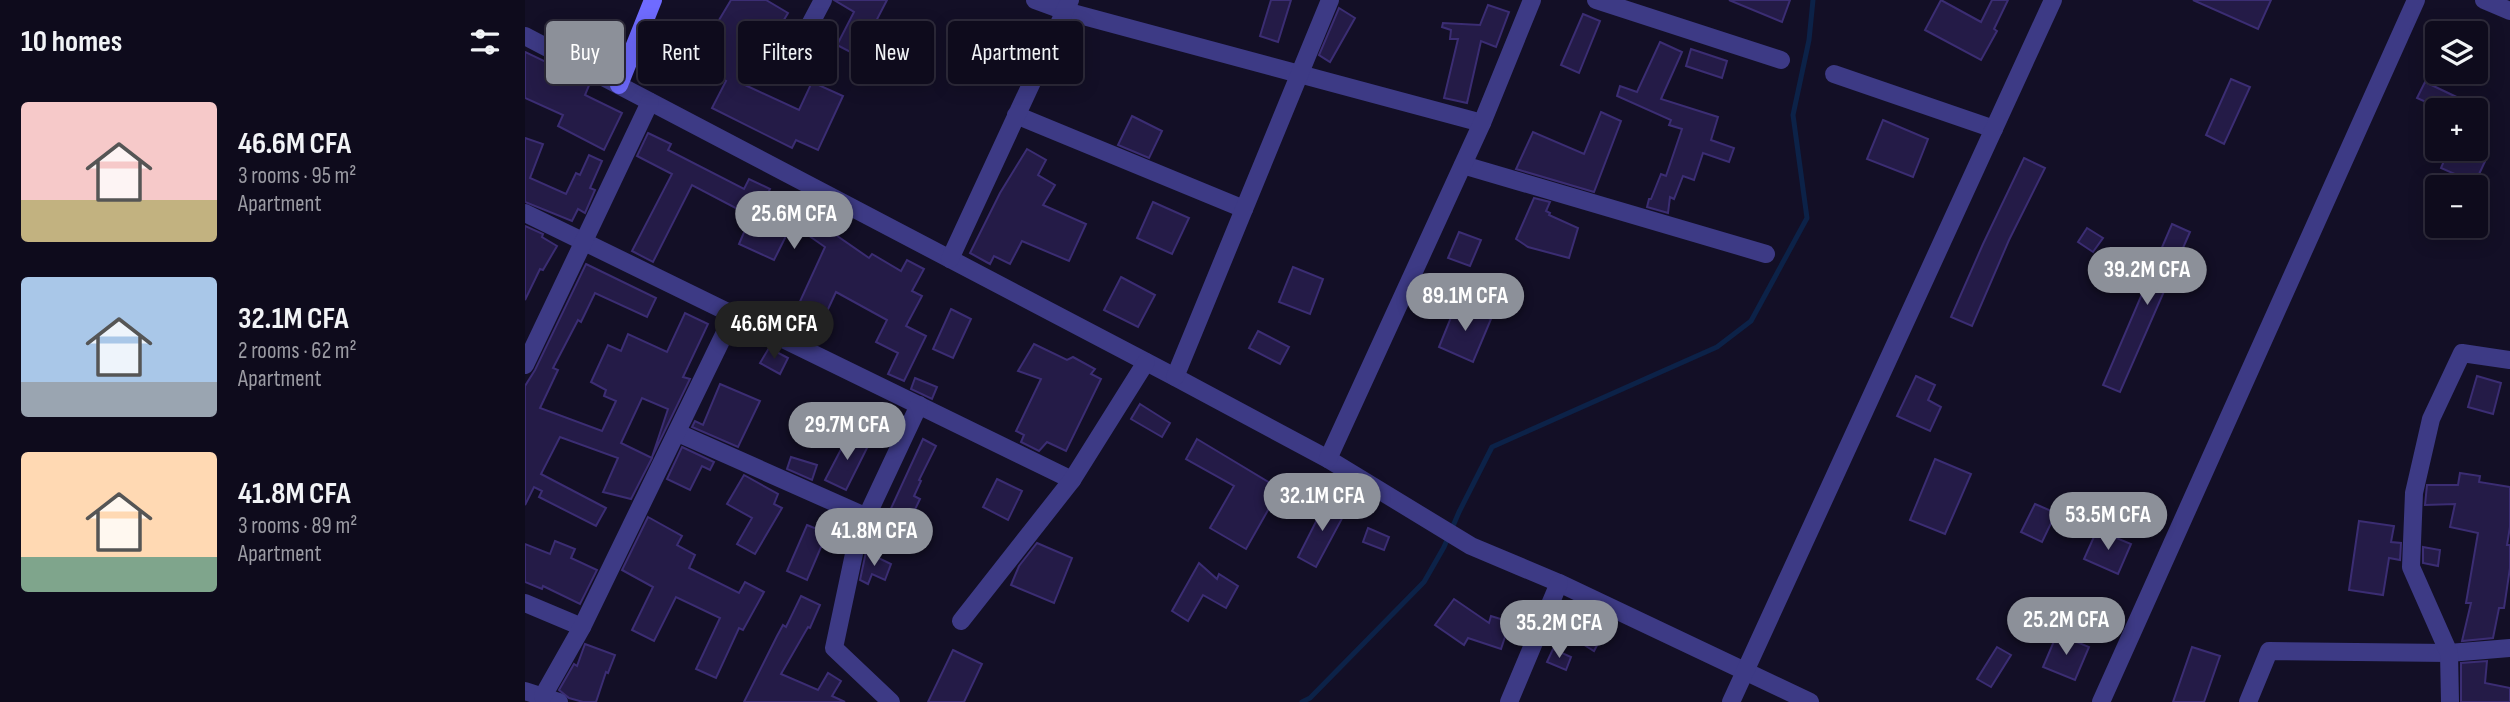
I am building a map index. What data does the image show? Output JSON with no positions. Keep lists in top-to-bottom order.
{
  "page": {
    "heading": "10 homes",
    "map_buttons": ["+", "−"],
    "chip": [
      "Buy",
      "Rent",
      "Filters",
      "New",
      "Apartment"
    ],
    "list": [
      {
        "name": "46.6M CFA",
        "note": "3 rooms · 95 m² · Apartment"
      },
      {
        "name": "32.1M CFA",
        "note": "2 rooms · 62 m² · Apartment"
      },
      {
        "name": "41.8M CFA",
        "note": "3 rooms · 89 m² · Apartment"
      }
    ],
    "price": [
      "25.6M CFA",
      "39.2M CFA",
      "89.1M CFA",
      "46.6M CFA",
      "29.7M CFA",
      "32.1M CFA",
      "53.5M CFA",
      "41.8M CFA",
      "25.2M CFA",
      "35.2M CFA"
    ]
  }
}
